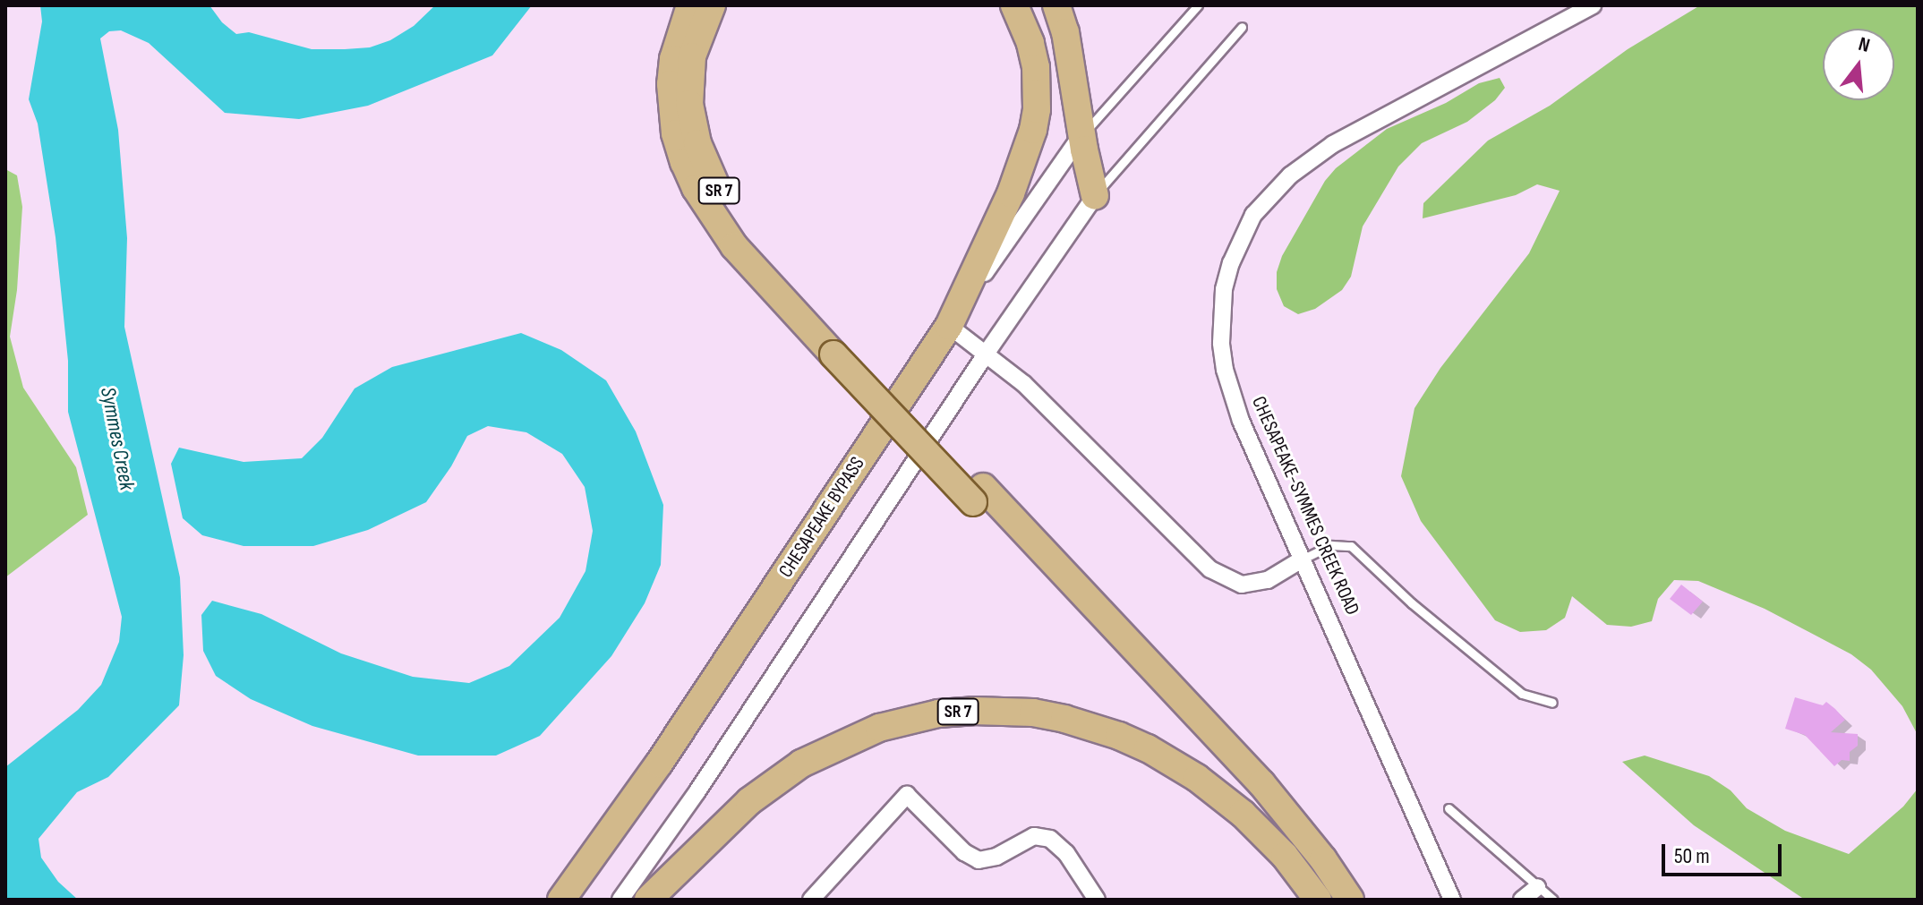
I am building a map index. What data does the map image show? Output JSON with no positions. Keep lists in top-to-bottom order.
{
  "streets": {
    "main road": ["SR 7", "CHESAPEAKE BYPASS"],
    "street": ["CHESAPEAKE-SYMMES CREEK ROAD"]
  },
  "water": ["Symmes Creek"],
  "scale_bar": "50 m",
  "north": "top"
}
